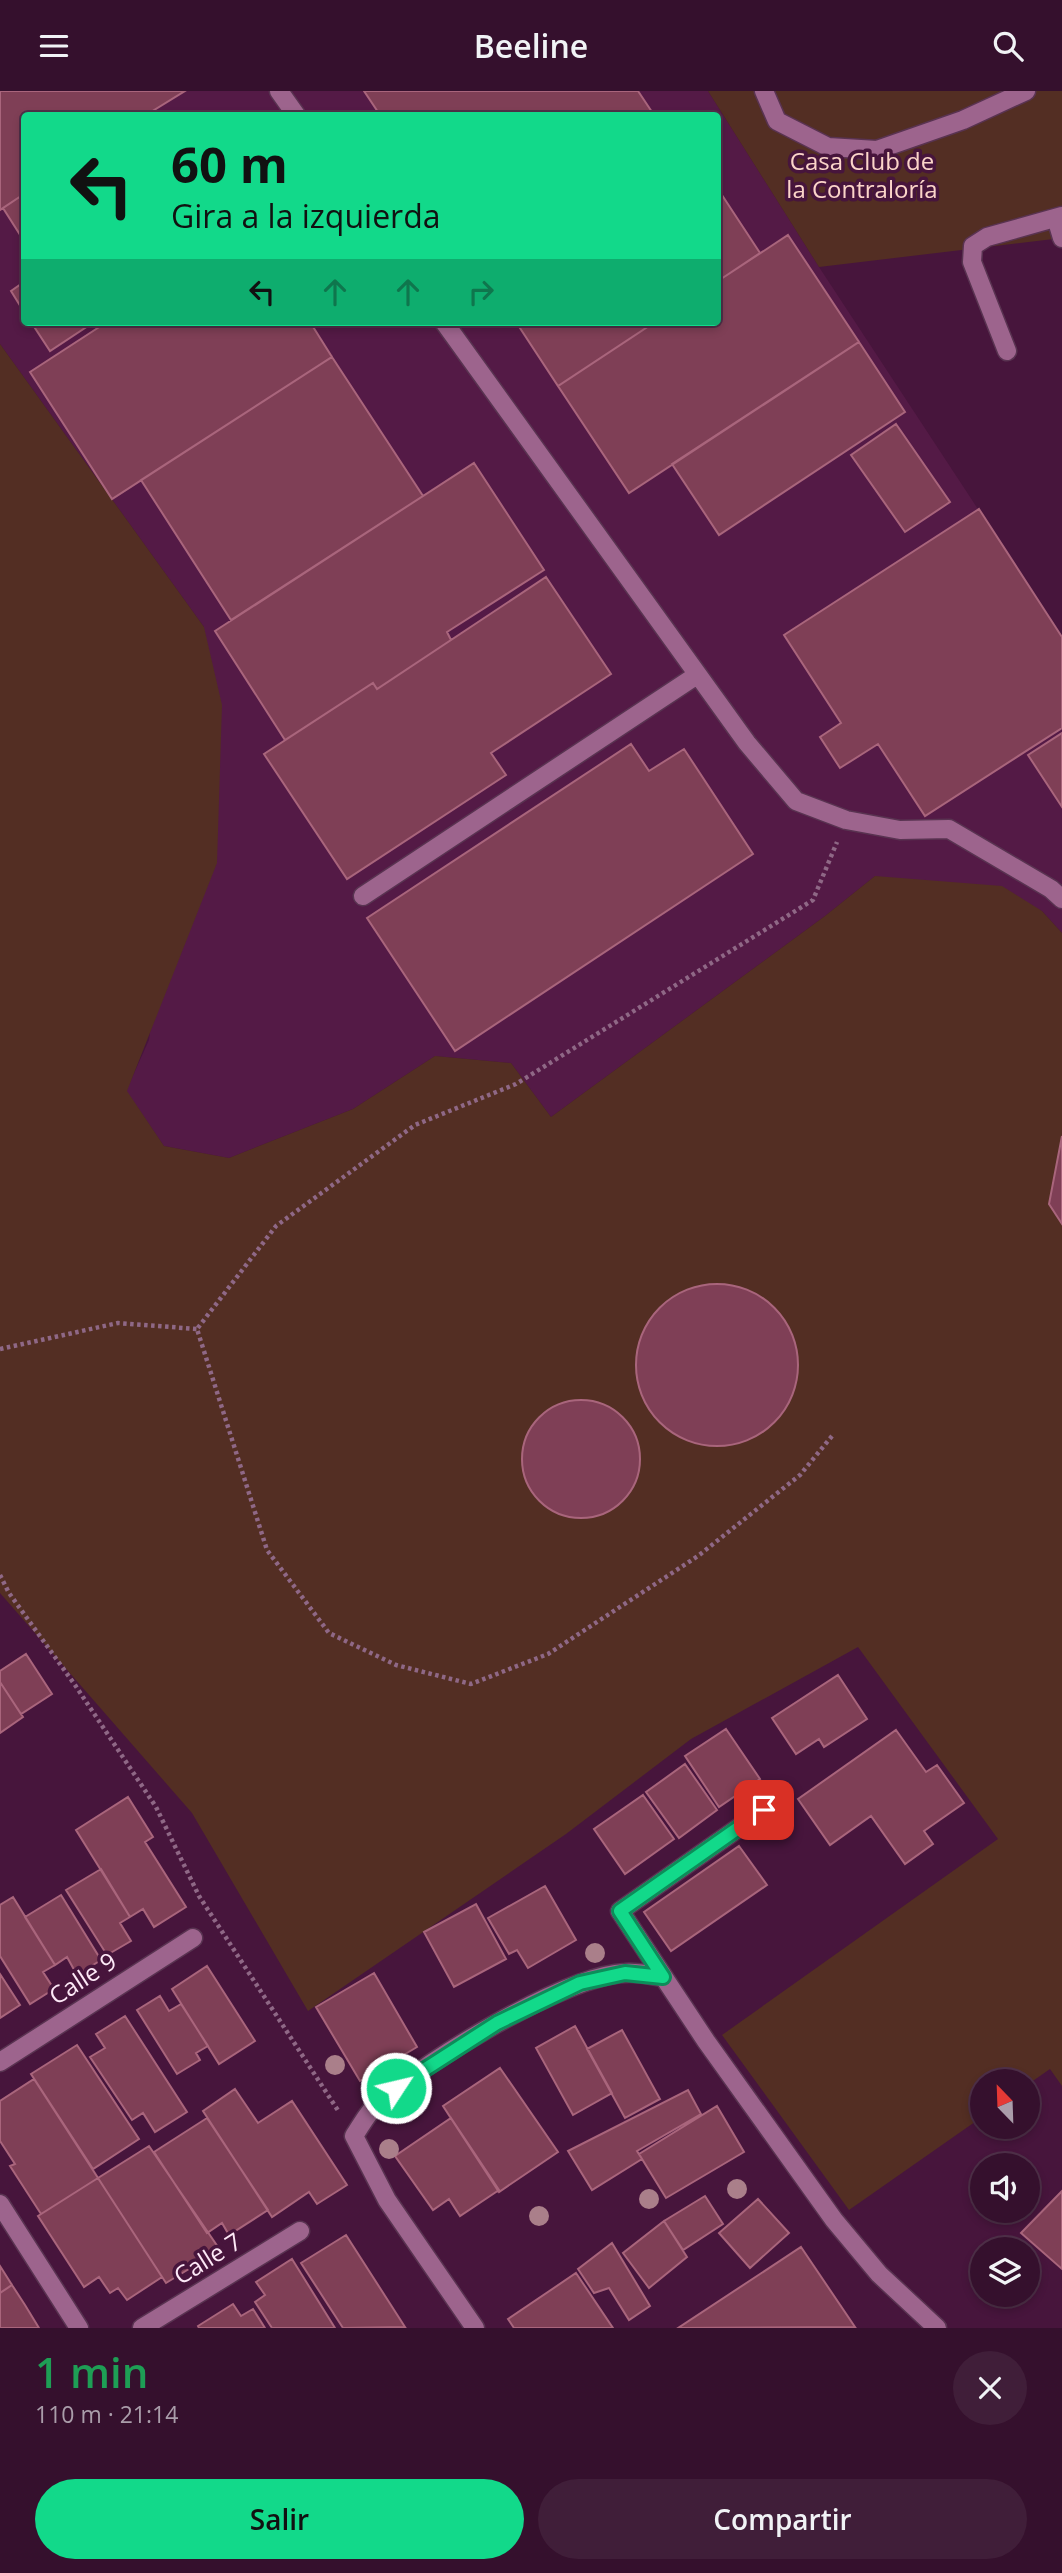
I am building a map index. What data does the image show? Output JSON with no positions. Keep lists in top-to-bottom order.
{
  "streets": {
    "street": ["Calle 9", "Calle 7"]
  },
  "parks": ["Casa Club de la Contraloría"],
  "north": "top left",
  "page": {
    "header": "Beeline",
    "turn": ["60 m", "Gira a la izquierda"],
    "heading": ["1 min", "110 m · 21:14"],
    "buttons": ["Salir", "Compartir"]
  }
}
